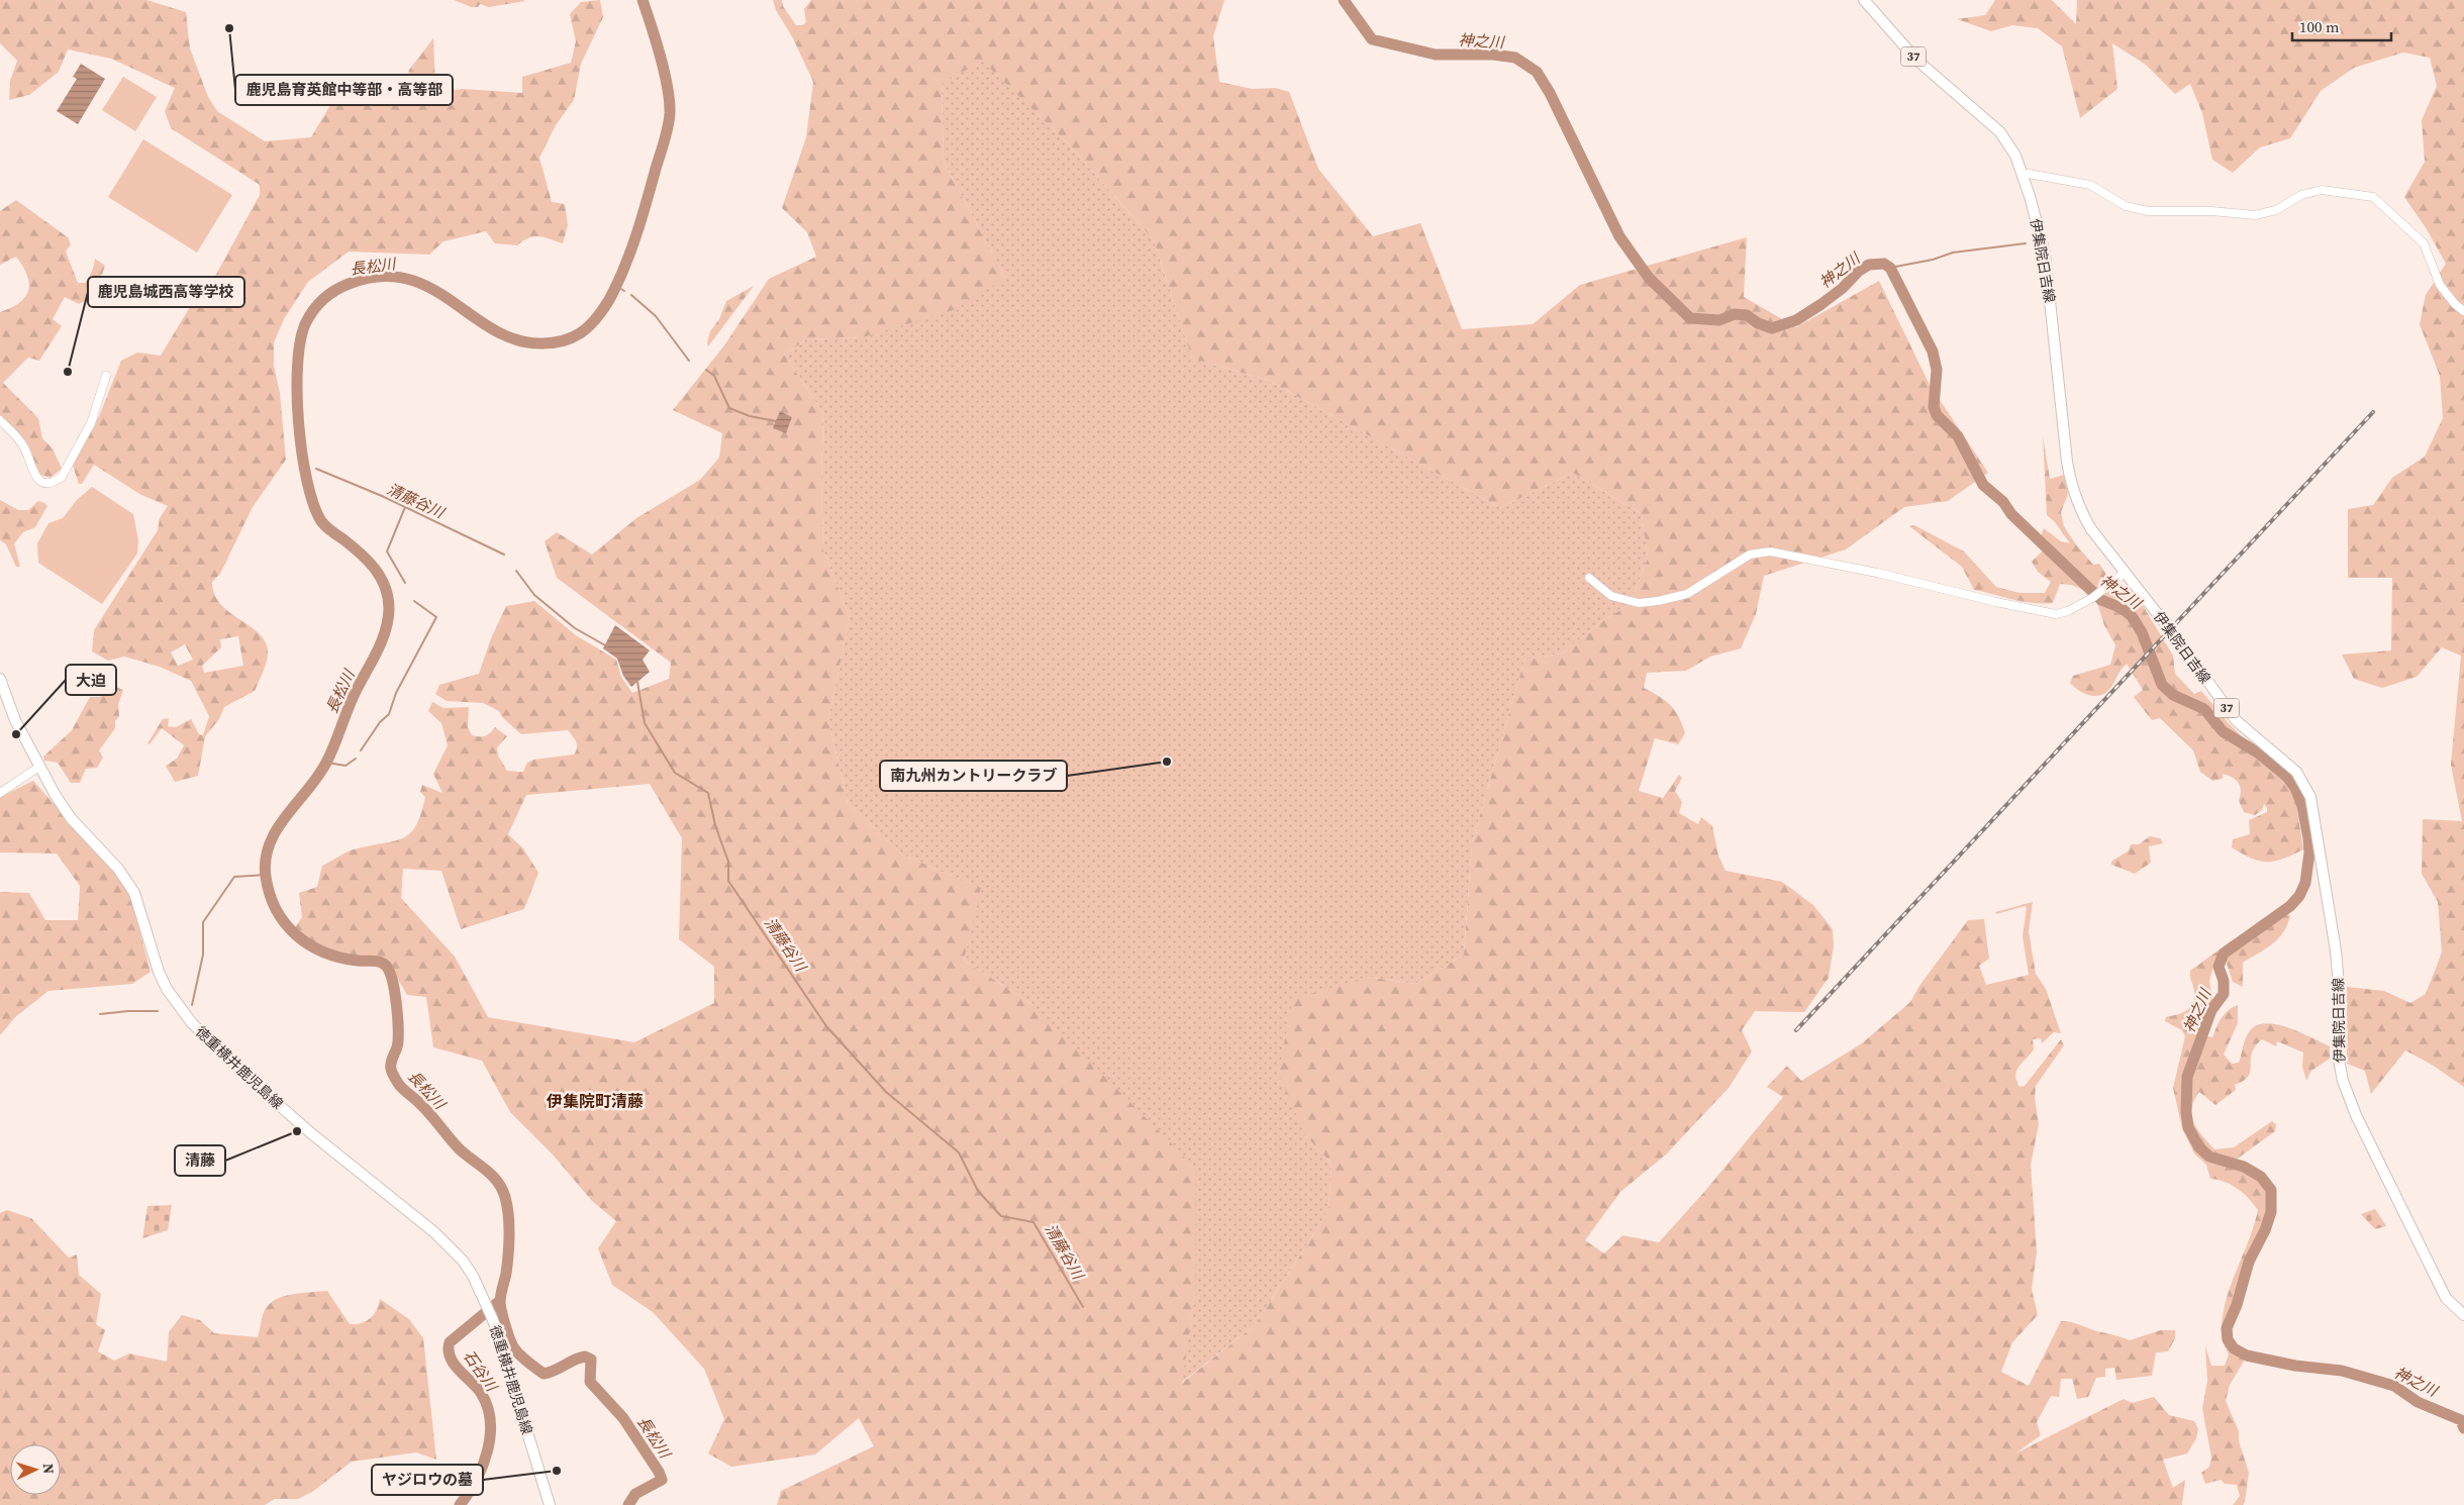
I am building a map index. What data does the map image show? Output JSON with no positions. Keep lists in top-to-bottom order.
{
  "streets": {
    "main road": ["37", "伊集院日吉線", "徳重横井鹿児島線"]
  },
  "districts": ["伊集院町清藤"],
  "water": [
    "神之川",
    "長松川",
    "清藤谷川",
    "石谷川"
  ],
  "places": [
    "鹿児島育英館中等部・高等部",
    "鹿児島城西高等学校",
    "大迫",
    "南九州カントリークラブ",
    "清藤",
    "ヤジロウの墓"
  ],
  "scale_bar": "100 m",
  "north": "right"
}
